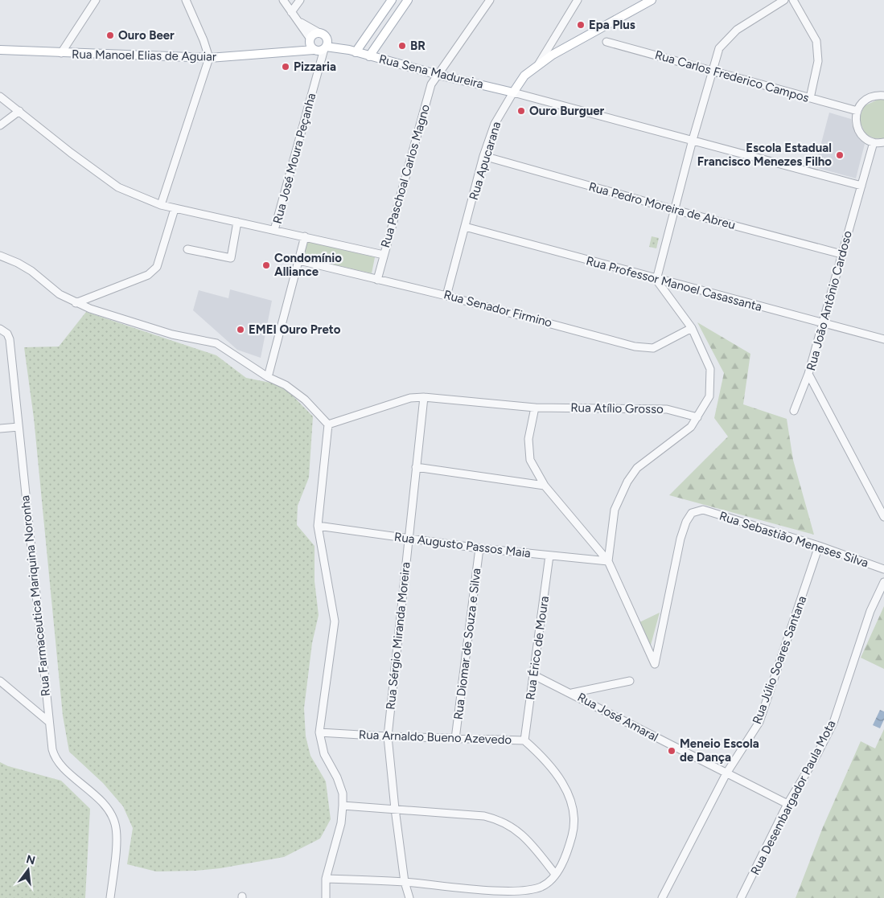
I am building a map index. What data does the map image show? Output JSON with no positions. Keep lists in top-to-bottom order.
{
  "streets": {
    "main road": ["Rua Manoel Elias de Aguiar", "Rua Sena Madureira", "Rua Apucarana"],
    "street": [
      "Rua Carlos Frederico Campos",
      "Rua José Moura Peçanha",
      "Rua Paschoal Carlos Magno",
      "Rua Pedro Moreira de Abreu",
      "Rua Professor Manoel Casassanta",
      "Rua João Antônio Cardoso",
      "Rua Senador Firmino",
      "Rua Atílio Grosso",
      "Rua Sebastião Meneses Silva",
      "Rua Augusto Passos Maia",
      "Rua Farmaceutica Mariquina Noronha",
      "Rua Sérgio Miranda Moreira",
      "Rua Diomar de Souza e Silva",
      "Rua Érico de Moura",
      "Rua Júlio Soares Santana",
      "Rua José Amaral",
      "Rua Arnaldo Bueno Azevedo",
      "Rua Desembargador Paula Mota"
    ]
  },
  "crossings": [
    ["Rua Manoel Elias de Aguiar", "Rua Sena Madureira"],
    ["Rua Manoel Elias de Aguiar", "Rua José Moura Peçanha"],
    ["Rua Sena Madureira", "Rua José Moura Peçanha"],
    ["Rua Sena Madureira", "Rua Apucarana"],
    ["Rua Sena Madureira", "Rua Paschoal Carlos Magno"],
    ["Rua Apucarana", "Rua Pedro Moreira de Abreu"],
    ["Rua Apucarana", "Rua Professor Manoel Casassanta"],
    ["Rua Apucarana", "Rua Senador Firmino"],
    ["Rua Paschoal Carlos Magno", "Rua Senador Firmino"],
    ["Rua Pedro Moreira de Abreu", "Rua João Antônio Cardoso"],
    ["Rua Professor Manoel Casassanta", "Rua João Antônio Cardoso"],
    ["Rua Atílio Grosso", "Rua Sérgio Miranda Moreira"],
    ["Rua Sebastião Meneses Silva", "Rua Augusto Passos Maia"],
    ["Rua Sebastião Meneses Silva", "Rua Júlio Soares Santana"],
    ["Rua Augusto Passos Maia", "Rua Sérgio Miranda Moreira"],
    ["Rua Augusto Passos Maia", "Rua Diomar de Souza e Silva"],
    ["Rua Augusto Passos Maia", "Rua Érico de Moura"],
    ["Rua Sérgio Miranda Moreira", "Rua Arnaldo Bueno Azevedo"],
    ["Rua Diomar de Souza e Silva", "Rua Arnaldo Bueno Azevedo"],
    ["Rua Érico de Moura", "Rua José Amaral"],
    ["Rua Érico de Moura", "Rua Arnaldo Bueno Azevedo"],
    ["Rua Júlio Soares Santana", "Rua José Amaral"],
    ["Rua José Amaral", "Rua Desembargador Paula Mota"]
  ],
  "places": [
    "Epa Plus",
    "Ouro Beer",
    "BR",
    "Pizzaria",
    "Ouro Burguer",
    "Escola Estadual Francisco Menezes Filho",
    "Condomínio Alliance",
    "EMEI Ouro Preto",
    "Meneio Escola de Dança"
  ],
  "north": "top"
}
